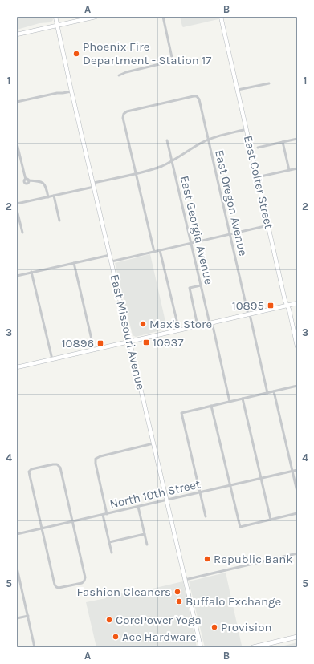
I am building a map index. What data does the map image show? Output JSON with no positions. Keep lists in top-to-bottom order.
{
  "streets": {
    "main road": ["East Colter Street", "East Missouri Avenue"],
    "street": ["East Oregon Avenue", "East Georgia Avenue", "North 10th Street"]
  },
  "crossings": [
    ["East Missouri Avenue", "North 10th Street"]
  ],
  "places": {
    "other": [
      "Phoenix Fire Department - Station 17",
      "Max's Store",
      "Republic Bank",
      "Fashion Cleaners",
      "Buffalo Exchange",
      "CorePower Yoga",
      "Provision",
      "Ace Hardware"
    ],
    "transit": ["10895", "10937", "10896"]
  },
  "grid": {
    "columns": ["A", "B"],
    "rows": [
      "1",
      "2",
      "3",
      "4",
      "5"
    ]
  }
}
